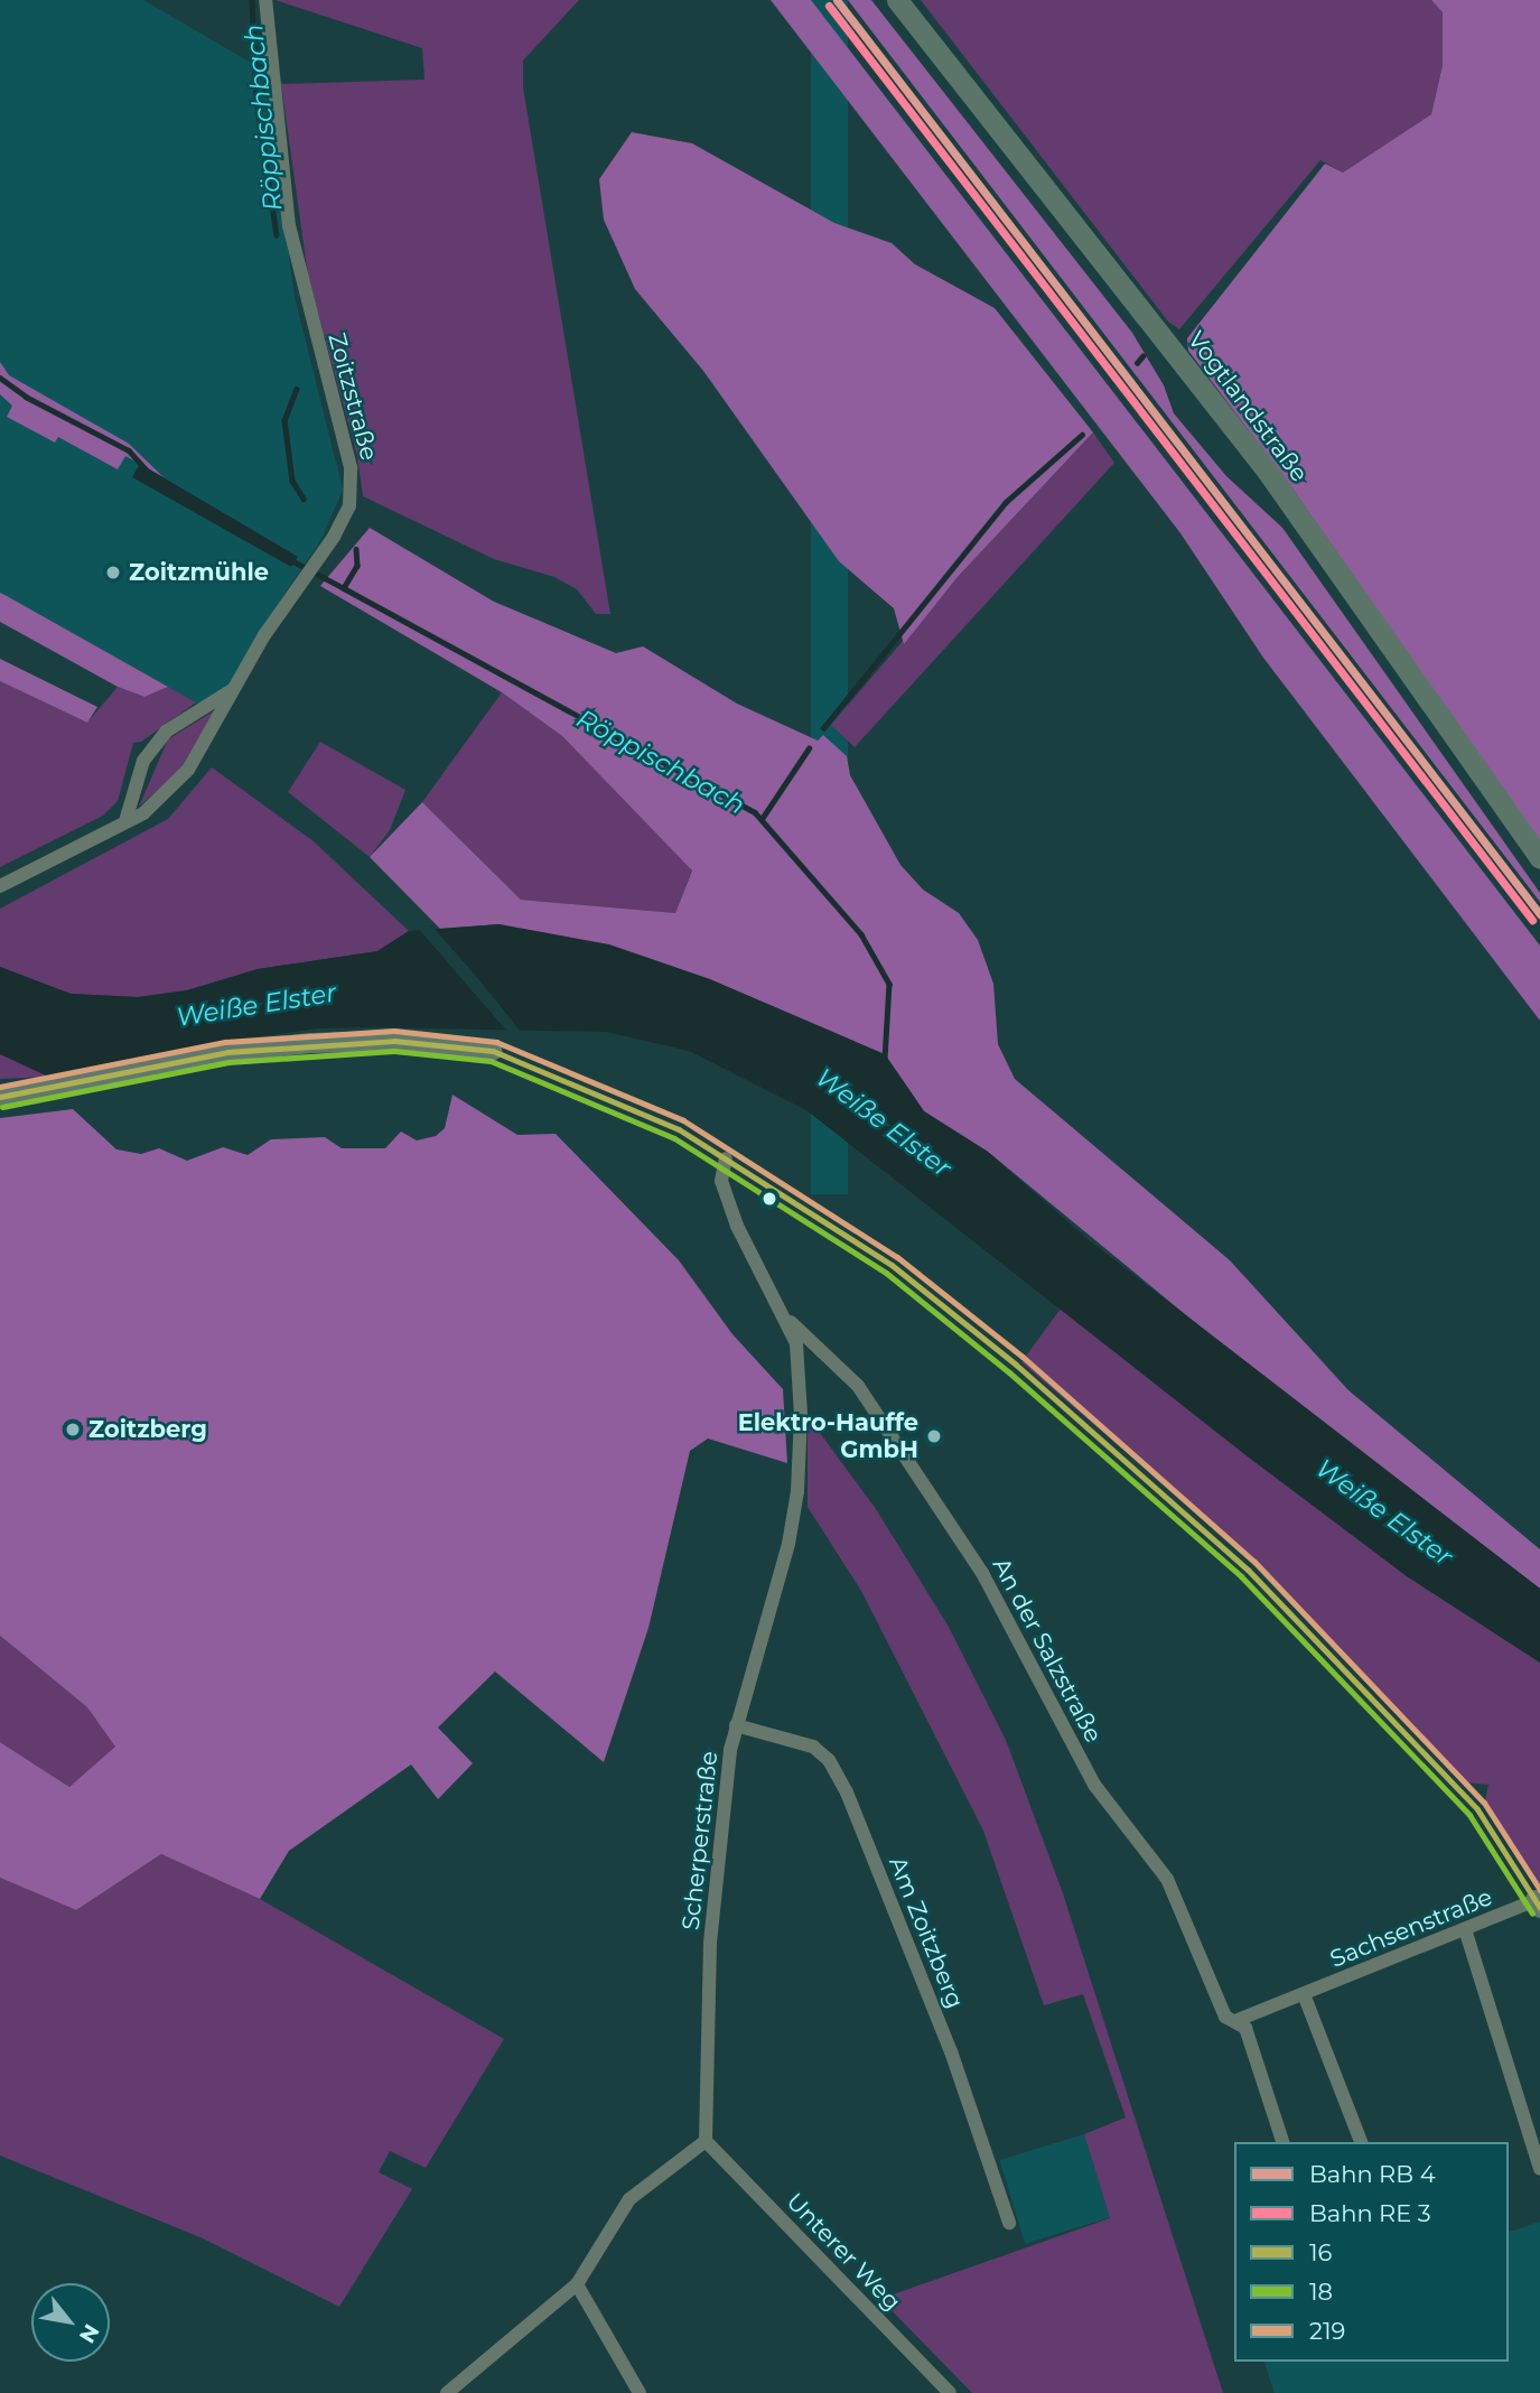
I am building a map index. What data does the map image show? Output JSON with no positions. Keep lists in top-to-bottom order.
{
  "streets": {
    "main road": ["Vogtlandstraße"],
    "street": [
      "Zoitzstraße",
      "An der Salzstraße",
      "Scherperstraße",
      "Sachsenstraße",
      "Am Zoitzberg",
      "Unterer Weg"
    ]
  },
  "crossings": [
    ["An der Salzstraße", "Scherperstraße"],
    ["An der Salzstraße", "Sachsenstraße"],
    ["Scherperstraße", "Am Zoitzberg"],
    ["Scherperstraße", "Unterer Weg"]
  ],
  "water": ["Röppischbach", "Weiße Elster"],
  "places": ["Zoitzmühle", "Zoitzberg", "Elektro-Hauffe GmbH"],
  "lines": ["transit line 219", "transit line 16", "transit line 18"],
  "legend": [
    "Bahn RB 4",
    "Bahn RE 3",
    "16",
    "18",
    "219"
  ],
  "north": "bottom right"
}
